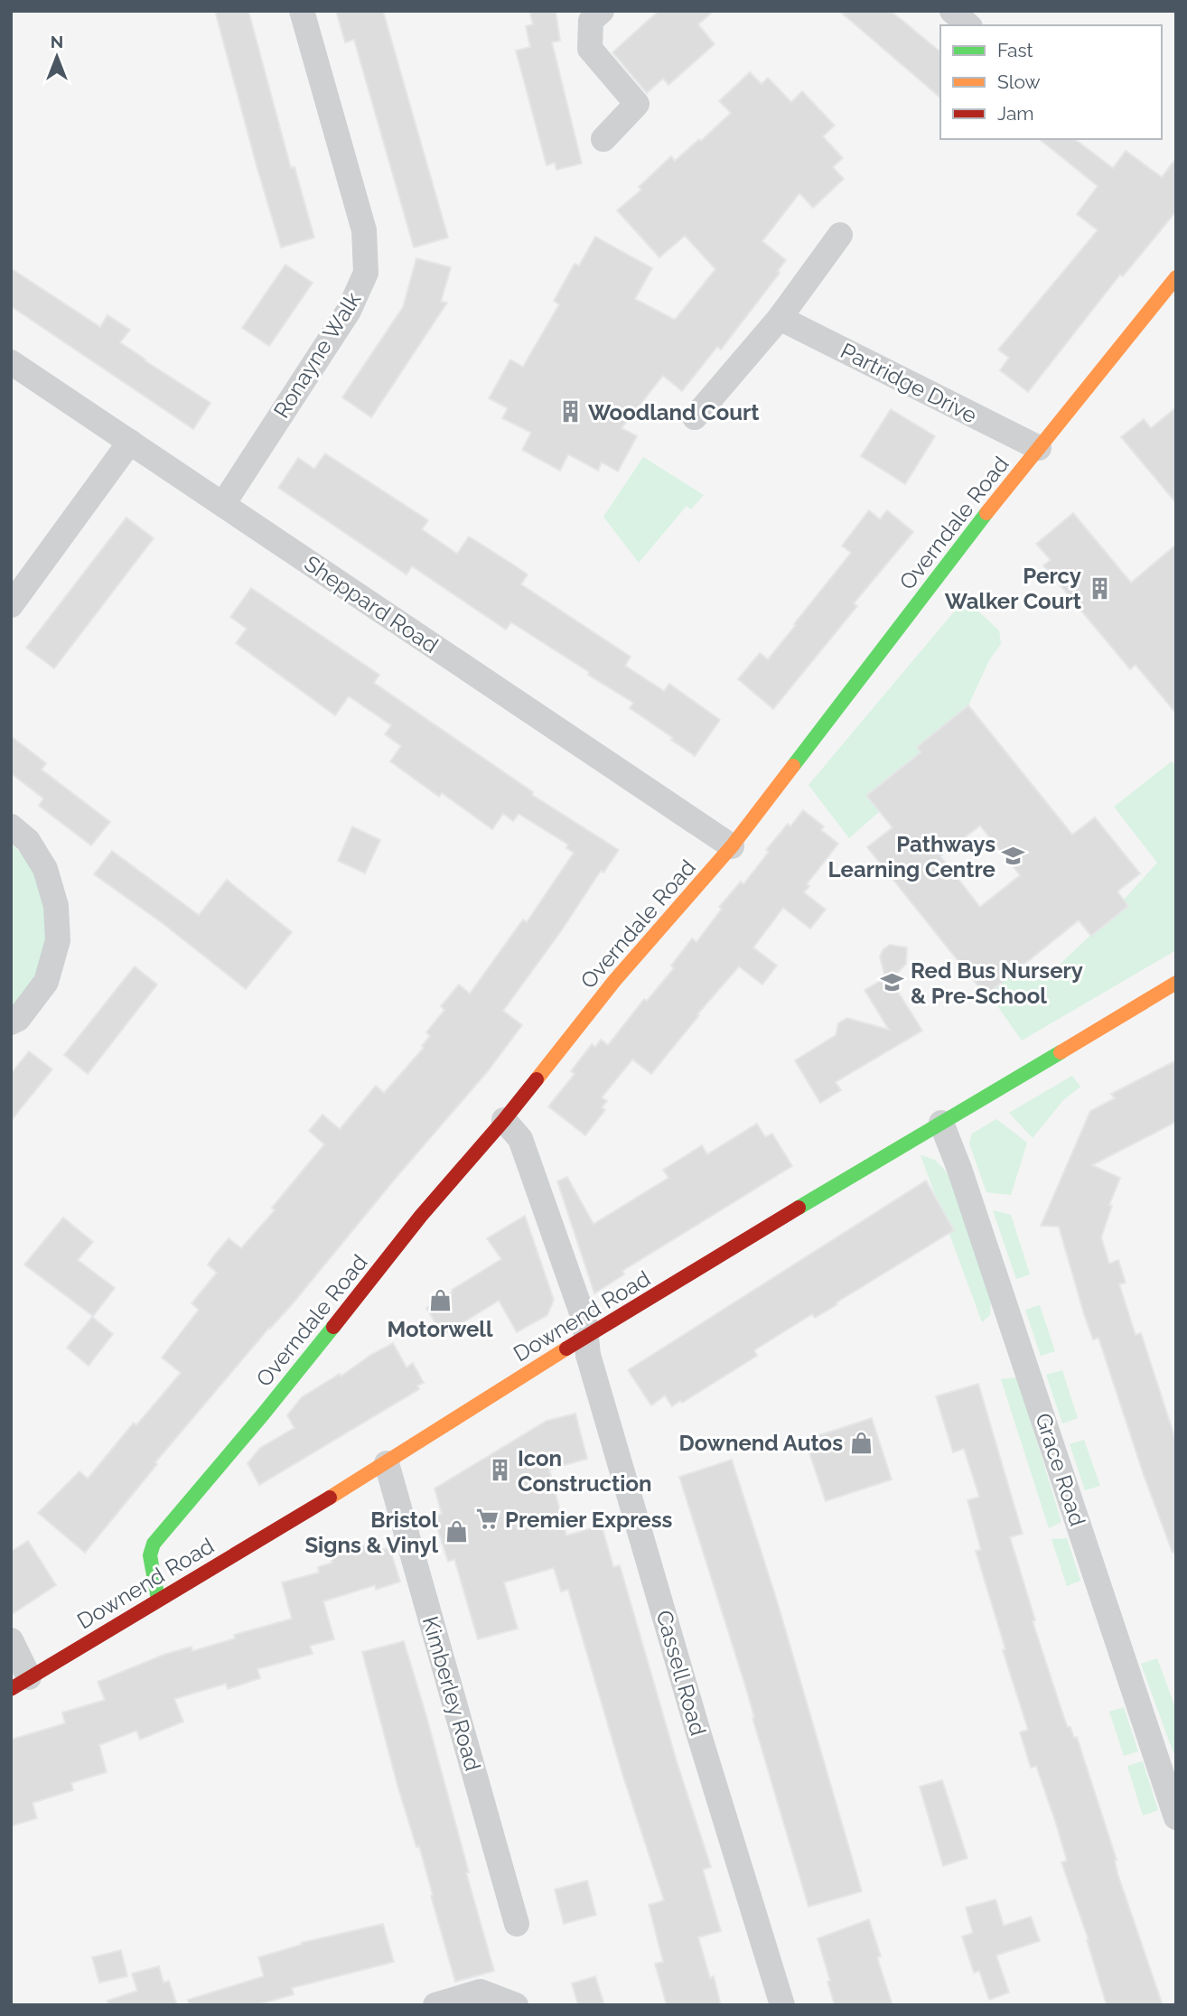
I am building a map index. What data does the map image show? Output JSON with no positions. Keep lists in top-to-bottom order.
{
  "streets": {
    "main road": ["Overndale Road", "Downend Road"],
    "street": [
      "Ronayne Walk",
      "Partridge Drive",
      "Sheppard Road",
      "Grace Road",
      "Cassell Road",
      "Kimberley Road"
    ]
  },
  "crossings": [
    ["Ronayne Walk", "Sheppard Road"],
    ["Partridge Drive", "Overndale Road"],
    ["Overndale Road", "Sheppard Road"],
    ["Overndale Road", "Downend Road"],
    ["Overndale Road", "Cassell Road"],
    ["Downend Road", "Grace Road"],
    ["Downend Road", "Cassell Road"],
    ["Downend Road", "Kimberley Road"]
  ],
  "places": {
    "building": ["Woodland Court", "Percy Walker Court", "Icon Construction"],
    "school or university": ["Pathways Learning Centre", "Red Bus Nursery & Pre-School"],
    "shop": ["Motorwell", "Downend Autos", "Bristol Signs & Vinyl"],
    "supermarket": ["Premier Express"]
  },
  "legend": ["Fast", "Slow", "Jam"],
  "north": "top"
}
